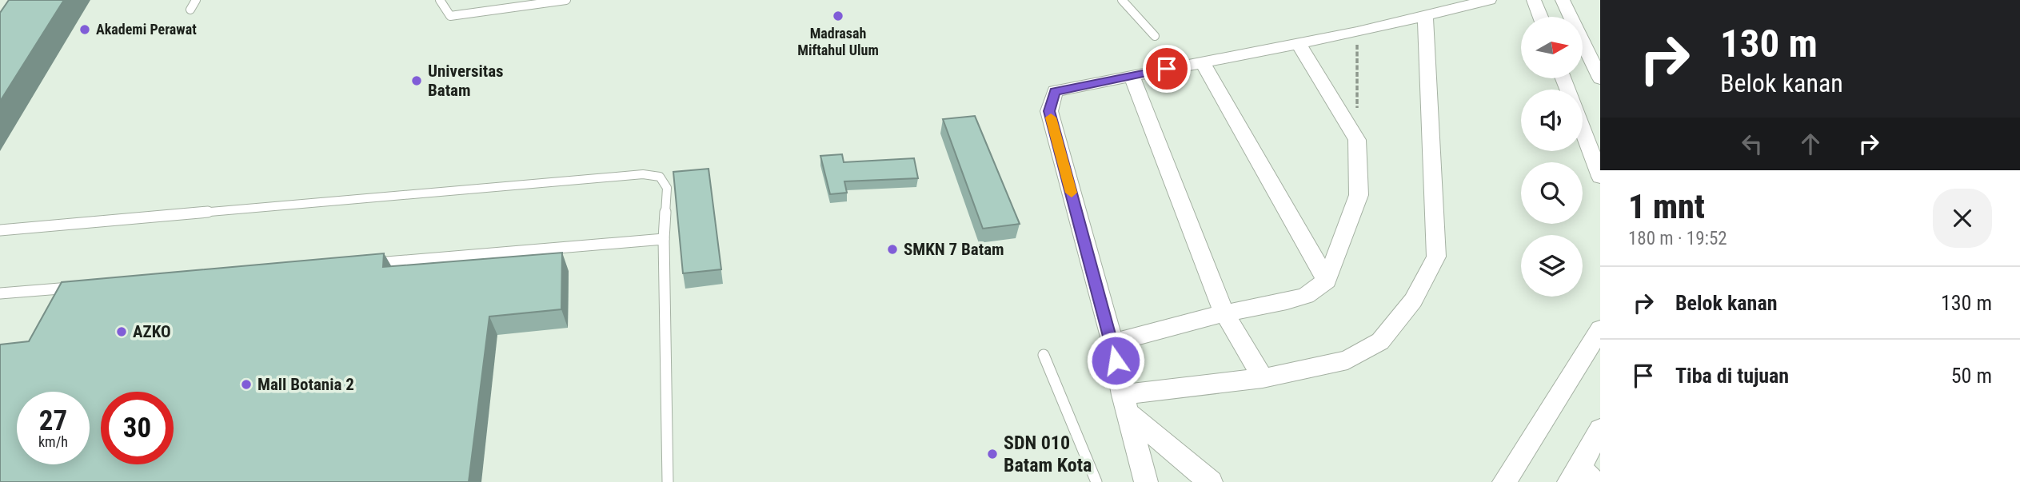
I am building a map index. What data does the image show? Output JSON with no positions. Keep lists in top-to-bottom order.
{
  "places": [
    "Madrasah Miftahul Ulum",
    "Akademi Perawat",
    "Universitas Batam",
    "SMKN 7 Batam",
    "AZKO",
    "Mall Botania 2",
    "SDN 010 Batam Kota"
  ],
  "north": "right",
  "page": {
    "turn": ["130 m", "Belok kanan"],
    "heading": ["1 mnt", "180 m · 19:52"],
    "list": [
      {
        "name": "Belok kanan",
        "value": "130 m"
      },
      {
        "name": "Tiba di tujuan",
        "value": "50 m"
      }
    ],
    "speed": "27 km/h",
    "limit": "30"
  }
}
